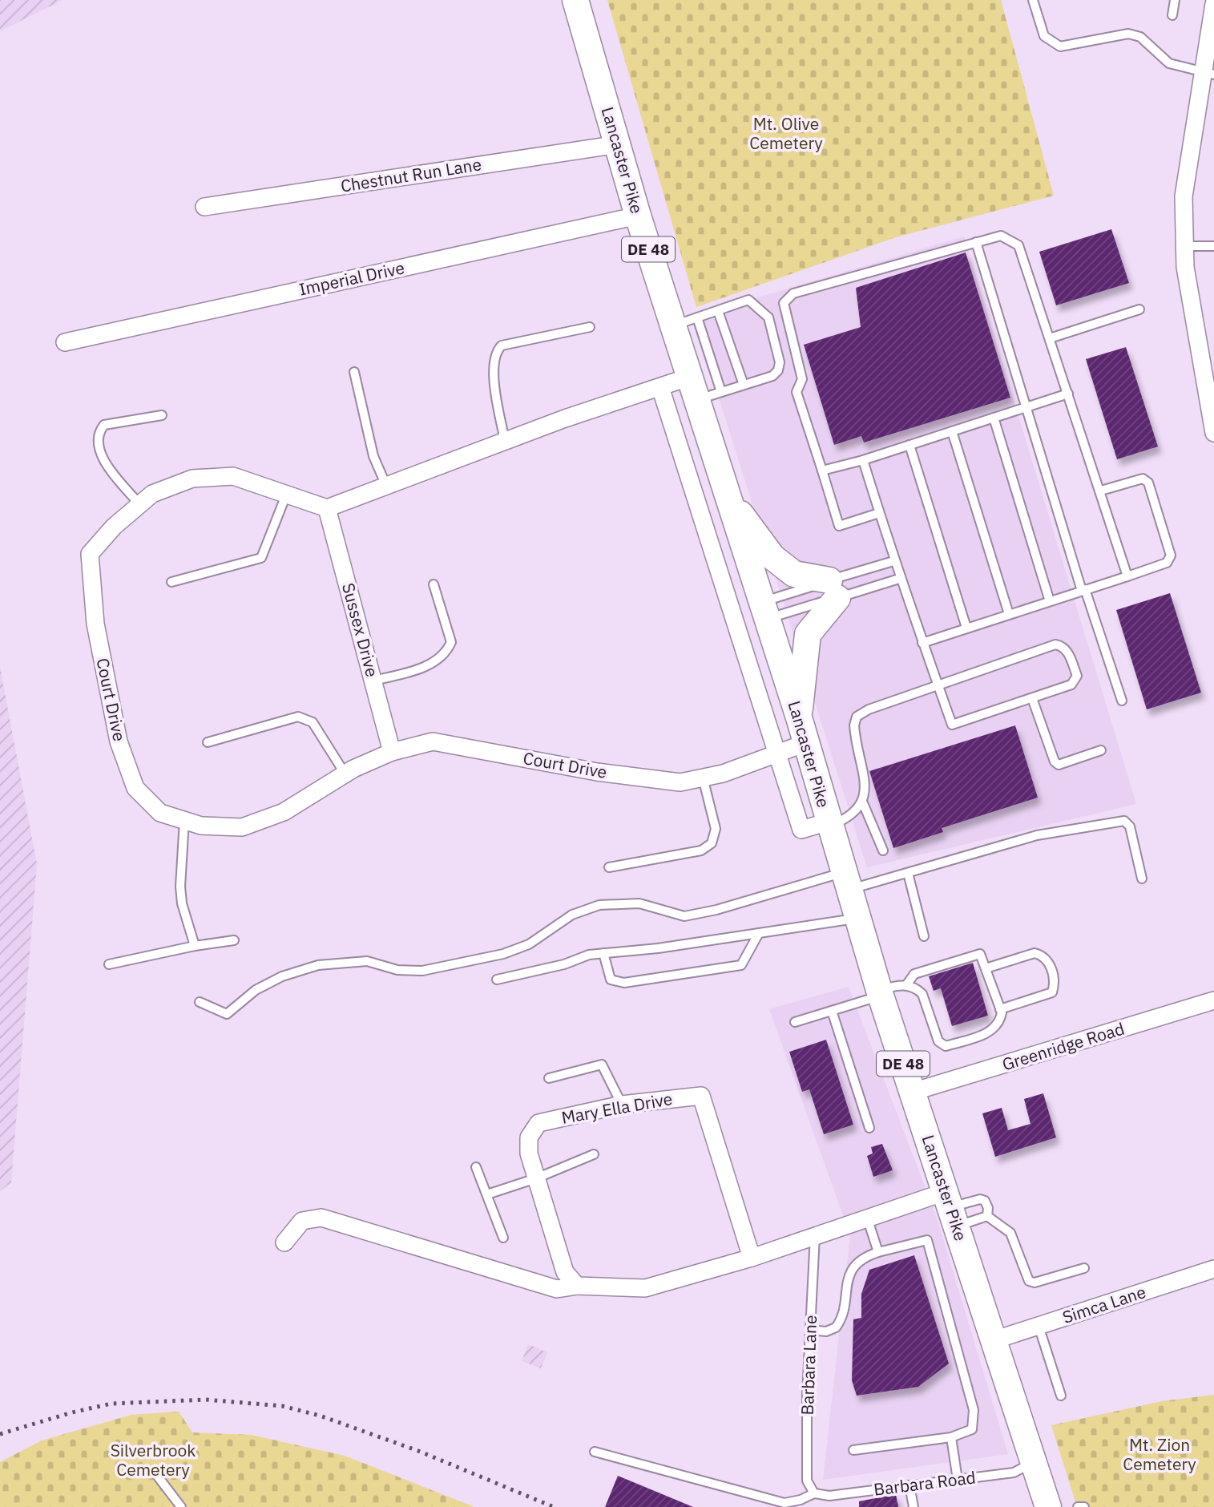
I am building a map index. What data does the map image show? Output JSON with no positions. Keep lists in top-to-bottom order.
{
  "streets": {
    "main road": ["Lancaster Pike", "DE 48"],
    "street": [
      "Chestnut Run Lane",
      "Imperial Drive",
      "Sussex Drive",
      "Court Drive",
      "Greenridge Road",
      "Mary Ella Drive",
      "Simca Lane"
    ],
    "lane": ["Barbara Lane", "Barbara Road"]
  },
  "crossings": [
    ["Lancaster Pike", "Chestnut Run Lane"],
    ["Lancaster Pike", "Imperial Drive"],
    ["Lancaster Pike", "Court Drive"],
    ["Lancaster Pike", "Greenridge Road"],
    ["Lancaster Pike", "Simca Lane"],
    ["Lancaster Pike", "Barbara Road"],
    ["Sussex Drive", "Court Drive"],
    ["Barbara Lane", "Barbara Road"]
  ],
  "parks": ["Mt. Olive Cemetery", "Mt. Zion Cemetery", "Silverbrook Cemetery"]
}
